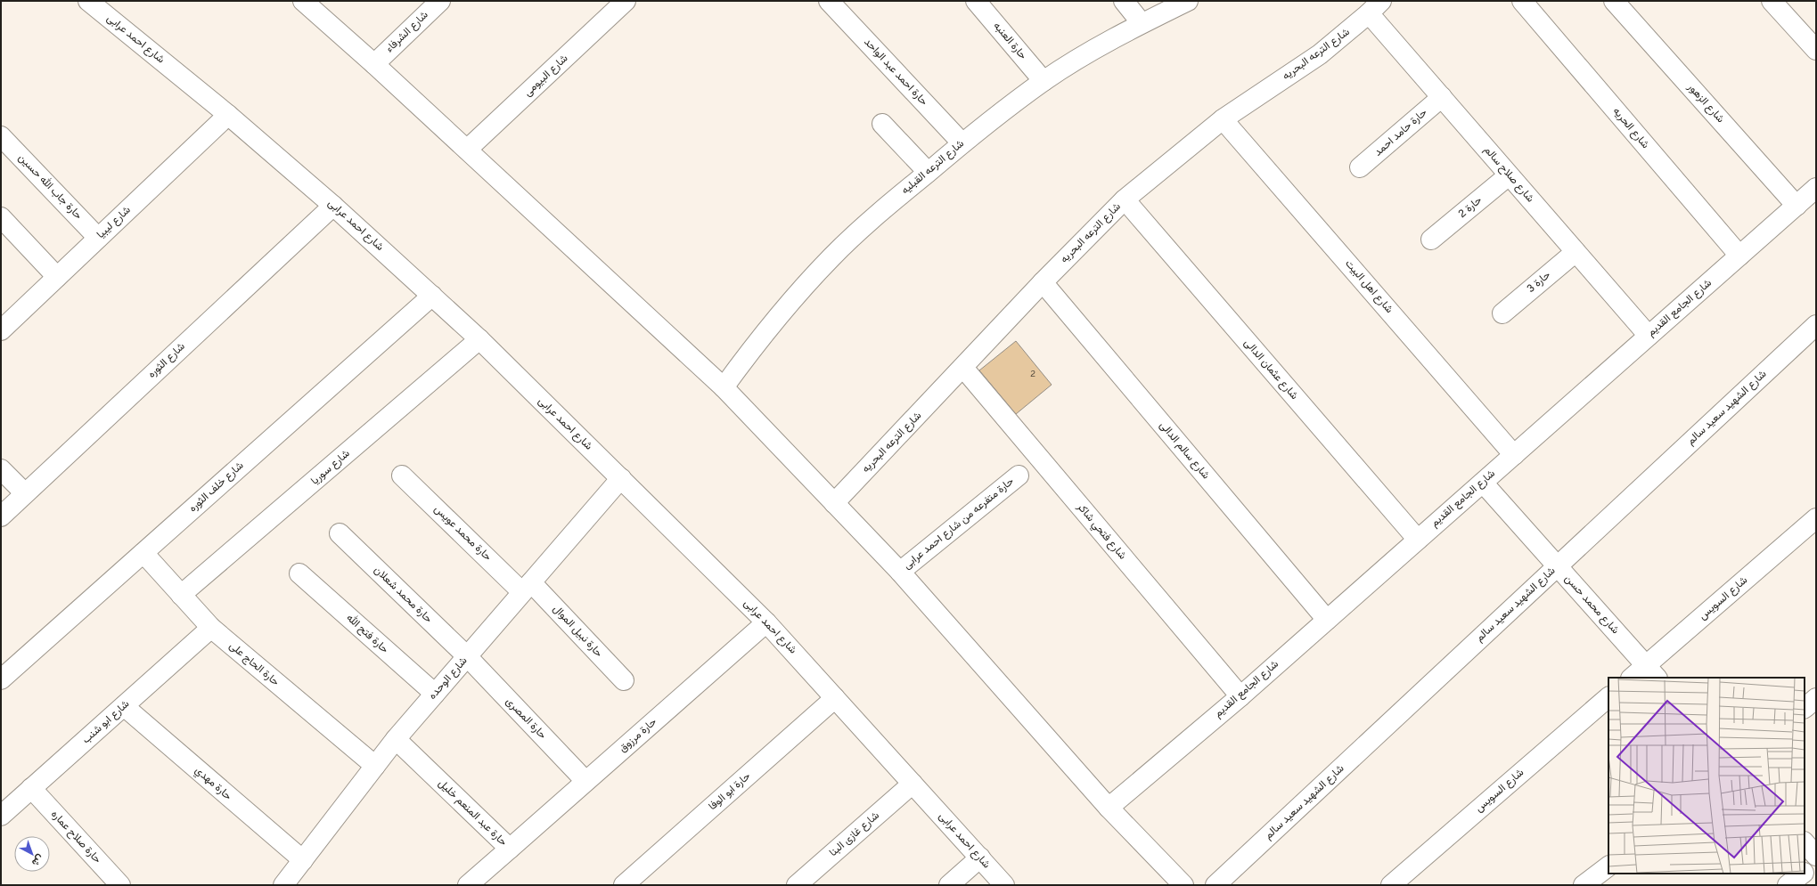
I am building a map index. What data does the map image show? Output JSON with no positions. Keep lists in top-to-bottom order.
{
  "streets": {
    "street": [
      "شارع الشرفاء",
      "شارع احمد عرابى",
      "حارة العنبه",
      "شارع الترعه البحريه",
      "حارة احمد عبد الواحد",
      "شارع البيومى",
      "شارع الزهور",
      "شارع الحريه",
      "حارة حامد احمد",
      "شارع الترعه القبليه",
      "شارع صلاح سالم",
      "حارة جاب الله حسين",
      "حارة 2",
      "شارع ليبيا",
      "حارة 3",
      "شارع اهل البيت",
      "شارع الجامع القديم",
      "شارع الثوره",
      "شارع عثمان الدالى",
      "شارع الشهيد سعيد سالم",
      "شارع سالم الدالى",
      "شارع سوريا",
      "شارع خلف الثوره",
      "حارة متفرعه من شارع احمد عرابى",
      "شارع فتحي شاكر",
      "حارة محمد عويس",
      "حارة محمد شعلان",
      "شارع السويس",
      "شارع محمد حسن",
      "حارة نبيل الموال",
      "حارة فتح الله",
      "حارة الحاج على",
      "شارع الوحده",
      "حارة المصرى",
      "شارع ابو شنب",
      "حارة مرزوق",
      "حارة مهدي",
      "حارة ابو الوفا",
      "حارة عبد المنعم خليل",
      "شارع غازى البنا",
      "حارة صلاح عماره"
    ]
  },
  "crossings": [
    ["شارع احمد عرابى", "شارع ليبيا"],
    ["شارع احمد عرابى", "شارع الثوره"],
    ["شارع احمد عرابى", "شارع سوريا"],
    ["شارع احمد عرابى", "شارع خلف الثوره"],
    ["شارع احمد عرابى", "شارع الوحده"],
    ["شارع احمد عرابى", "حارة مرزوق"],
    ["شارع احمد عرابى", "حارة ابو الوفا"],
    ["شارع احمد عرابى", "شارع غازى البنا"],
    ["حارة العنبه", "شارع الترعه القبليه"],
    ["شارع الترعه البحريه", "شارع صلاح سالم"],
    ["شارع الترعه البحريه", "شارع اهل البيت"],
    ["شارع الترعه البحريه", "شارع عثمان الدالى"],
    ["شارع الترعه البحريه", "شارع سالم الدالى"],
    ["شارع الترعه البحريه", "شارع فتحي شاكر"],
    ["حارة احمد عبد الواحد", "شارع الترعه القبليه"],
    ["شارع الزهور", "شارع الجامع القديم"],
    ["شارع الحريه", "شارع الجامع القديم"],
    ["حارة حامد احمد", "شارع صلاح سالم"],
    ["شارع صلاح سالم", "حارة 2"],
    ["شارع صلاح سالم", "حارة 3"],
    ["شارع صلاح سالم", "شارع الجامع القديم"],
    ["حارة جاب الله حسين", "شارع ليبيا"],
    ["شارع اهل البيت", "شارع الجامع القديم"],
    ["شارع الجامع القديم", "شارع عثمان الدالى"],
    ["شارع الجامع القديم", "شارع سالم الدالى"],
    ["شارع الجامع القديم", "شارع فتحي شاكر"],
    ["شارع الجامع القديم", "شارع محمد حسن"],
    ["شارع الشهيد سعيد سالم", "شارع محمد حسن"],
    ["شارع سوريا", "حارة الحاج على"],
    ["شارع خلف الثوره", "حارة الحاج على"],
    ["حارة محمد عويس", "حارة نبيل الموال"],
    ["حارة محمد عويس", "شارع الوحده"],
    ["حارة محمد شعلان", "شارع الوحده"],
    ["حارة محمد شعلان", "حارة المصرى"],
    ["شارع السويس", "شارع محمد حسن"],
    ["حارة نبيل الموال", "شارع الوحده"],
    ["حارة فتح الله", "شارع الوحده"],
    ["حارة الحاج على", "شارع الوحده"],
    ["حارة الحاج على", "شارع ابو شنب"],
    ["شارع الوحده", "حارة المصرى"],
    ["شارع الوحده", "حارة مهدي"],
    ["شارع الوحده", "حارة عبد المنعم خليل"],
    ["حارة المصرى", "حارة مرزوق"],
    ["شارع ابو شنب", "حارة مهدي"],
    ["شارع ابو شنب", "حارة صلاح عماره"],
    ["حارة مرزوق", "حارة عبد المنعم خليل"]
  ],
  "house_numbers": ["2"],
  "north": "bottom right"
}
